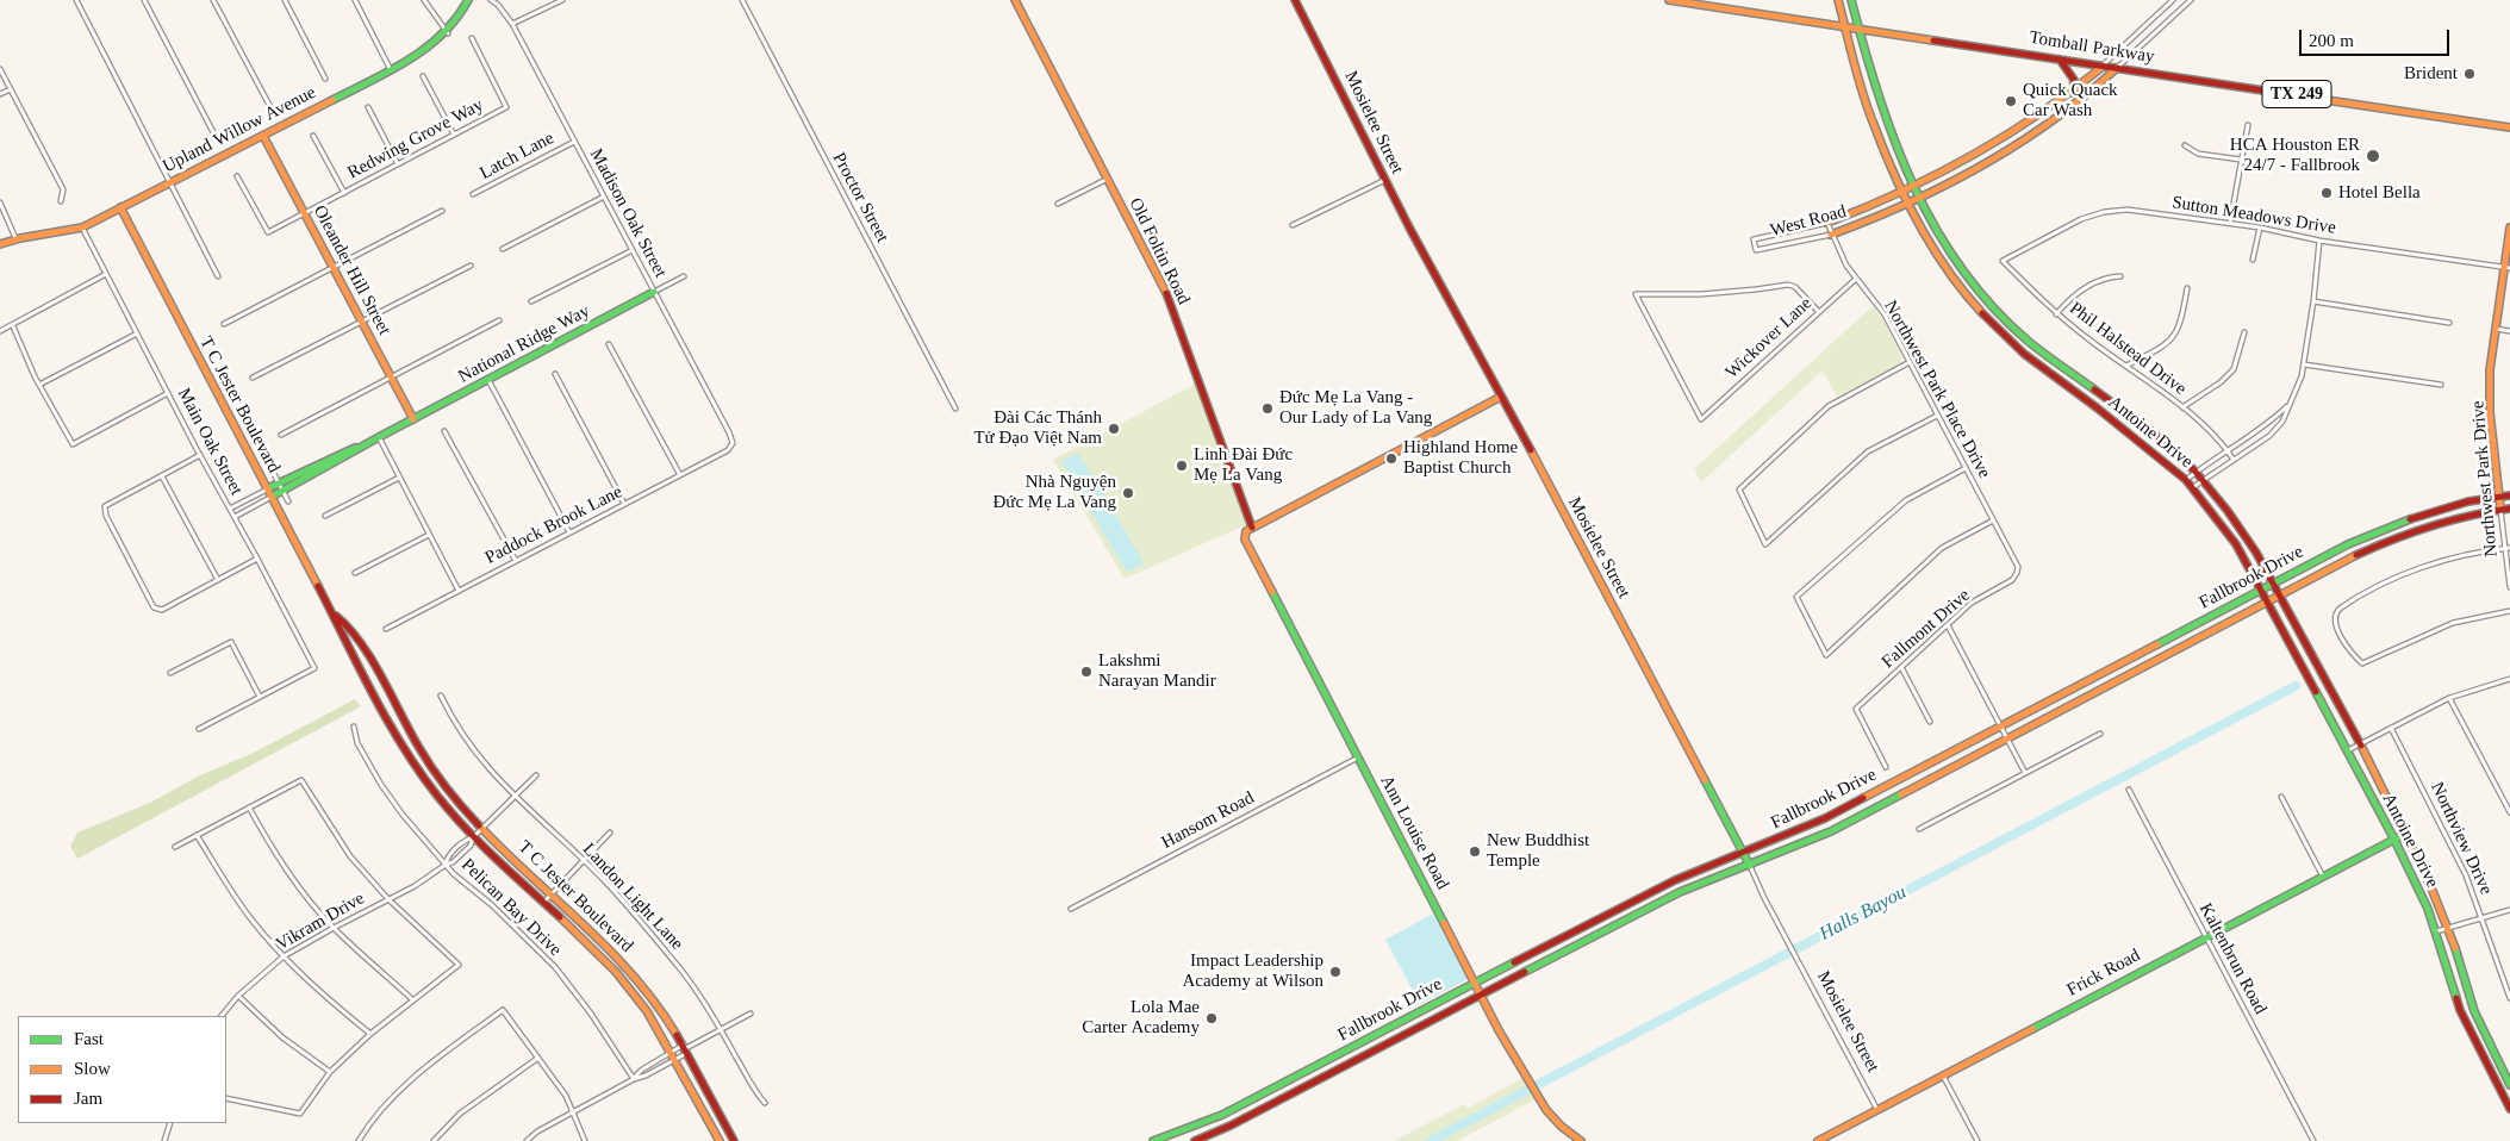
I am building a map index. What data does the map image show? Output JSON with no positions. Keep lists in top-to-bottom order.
{
  "streets": {
    "street": [
      "Tomball Parkway",
      "TX 249",
      "Mosielee Street",
      "Upland Willow Avenue",
      "Redwing Grove Way",
      "Latch Lane",
      "Proctor Street",
      "Madison Oak Street",
      "Sutton Meadows Drive",
      "West Road",
      "Old Foltin Road",
      "Oleander Hill Street",
      "Wickover Lane",
      "National Ridge Way",
      "Phil Halstead Drive",
      "Northwest Park Place Drive",
      "T C Jester Boulevard",
      "Antoine Drive",
      "Main Oak Street",
      "Northwest Park Drive",
      "Paddock Brook Lane",
      "Fallbrook Drive",
      "Fallmont Drive",
      "Hansom Road",
      "Ann Louise Road",
      "Northview Drive",
      "Landon Light Lane",
      "Pelican Bay Drive",
      "Vikram Drive",
      "Kaltenbrun Road",
      "Frick Road"
    ]
  },
  "crossings": [
    ["Tomball Parkway", "West Road"],
    ["Tomball Parkway", "Antoine Drive"],
    ["Mosielee Street", "Fallbrook Drive"],
    ["Mosielee Street", "Frick Road"],
    ["Upland Willow Avenue", "Oleander Hill Street"],
    ["Upland Willow Avenue", "T C Jester Boulevard"],
    ["Upland Willow Avenue", "Main Oak Street"],
    ["Redwing Grove Way", "Oleander Hill Street"],
    ["Latch Lane", "Madison Oak Street"],
    ["Madison Oak Street", "National Ridge Way"],
    ["Madison Oak Street", "Paddock Brook Lane"],
    ["Sutton Meadows Drive", "Phil Halstead Drive"],
    ["Sutton Meadows Drive", "Northwest Park Drive"],
    ["West Road", "Northwest Park Place Drive"],
    ["West Road", "Antoine Drive"],
    ["Old Foltin Road", "Ann Louise Road"],
    ["Oleander Hill Street", "National Ridge Way"],
    ["Wickover Lane", "Northwest Park Place Drive"],
    ["National Ridge Way", "T C Jester Boulevard"],
    ["National Ridge Way", "Main Oak Street"],
    ["Northwest Park Place Drive", "Fallmont Drive"],
    ["T C Jester Boulevard", "Vikram Drive"],
    ["Antoine Drive", "Fallbrook Drive"],
    ["Antoine Drive", "Frick Road"],
    ["Northwest Park Drive", "Fallbrook Drive"],
    ["Fallbrook Drive", "Ann Louise Road"],
    ["Hansom Road", "Ann Louise Road"],
    ["Landon Light Lane", "Vikram Drive"],
    ["Pelican Bay Drive", "Vikram Drive"],
    ["Kaltenbrun Road", "Frick Road"]
  ],
  "water": ["Halls Bayou"],
  "places": [
    "Brident",
    "Quick Quack Car Wash",
    "HCA Houston ER 24/7 - Fallbrook",
    "Hotel Bella",
    "Đức Mẹ La Vang - Our Lady of La Vang",
    "Đài Các Thánh Tử Đạo Việt Nam",
    "Highland Home Baptist Church",
    "Linh Đài Đức Mẹ La Vang",
    "Nhà Nguyện Đức Mẹ La Vang",
    "Lakshmi Narayan Mandir",
    "New Buddhist Temple",
    "Impact Leadership Academy at Wilson",
    "Lola Mae Carter Academy"
  ],
  "legend": ["Fast", "Slow", "Jam"],
  "scale_bar": "200 m"
}
